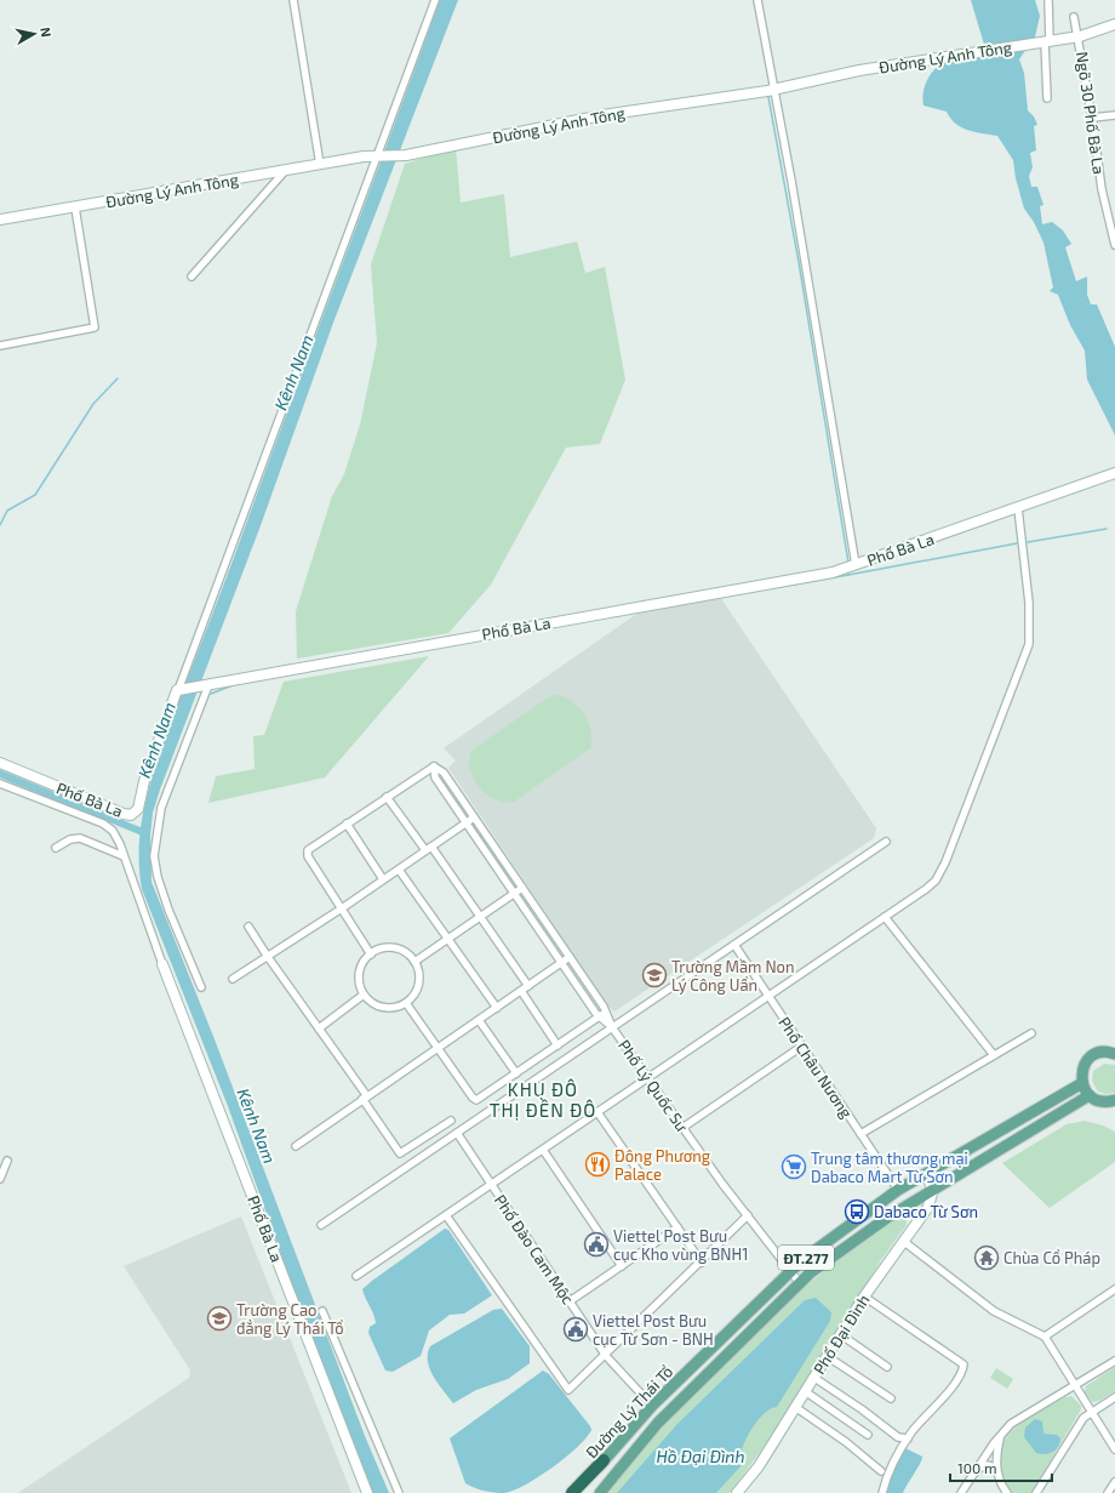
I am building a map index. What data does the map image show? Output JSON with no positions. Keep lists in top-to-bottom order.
{
  "streets": {
    "main road": ["ĐT.277", "Đường Lý Thái Tổ"],
    "street": [
      "Đường Lý Anh Tông",
      "Ngõ 30 Phố Bà La",
      "Phố Bà La",
      "Phố Châu Nương",
      "Phố Lý Quốc Sư",
      "Phố Đào Cam Mộc",
      "Phố Đại Đình"
    ]
  },
  "crossings": [
    ["Đường Lý Anh Tông", "Ngõ 30 Phố Bà La"],
    ["Phố Châu Nương", "Đường Lý Thái Tổ"],
    ["Phố Lý Quốc Sư", "Đường Lý Thái Tổ"],
    ["Phố Đào Cam Mộc", "Đường Lý Thái Tổ"],
    ["Phố Đại Đình", "Đường Lý Thái Tổ"]
  ],
  "districts": ["KHU ĐÔ THỊ ĐỀN ĐÔ"],
  "water": ["Kênh Nam", "Hồ Đại Đình"],
  "places": {
    "school or university": ["Trường Mầm Non Lý Công Uẩn", "Trường Cao đẳng Lý Thái Tổ"],
    "restaurant": ["Đông Phương Palace"],
    "supermarket": ["Trung tâm thương mại Dabaco Mart Từ Sơn"],
    "bus stop": ["Dabaco Từ Sơn"],
    "public building": ["Viettel Post Bưu cục Kho vùng BNH1", "Viettel Post Bưu cục Từ Sơn - BNH"],
    "temple": ["Chùa Cổ Pháp"]
  },
  "scale_bar": "100 m",
  "north": "right"
}
